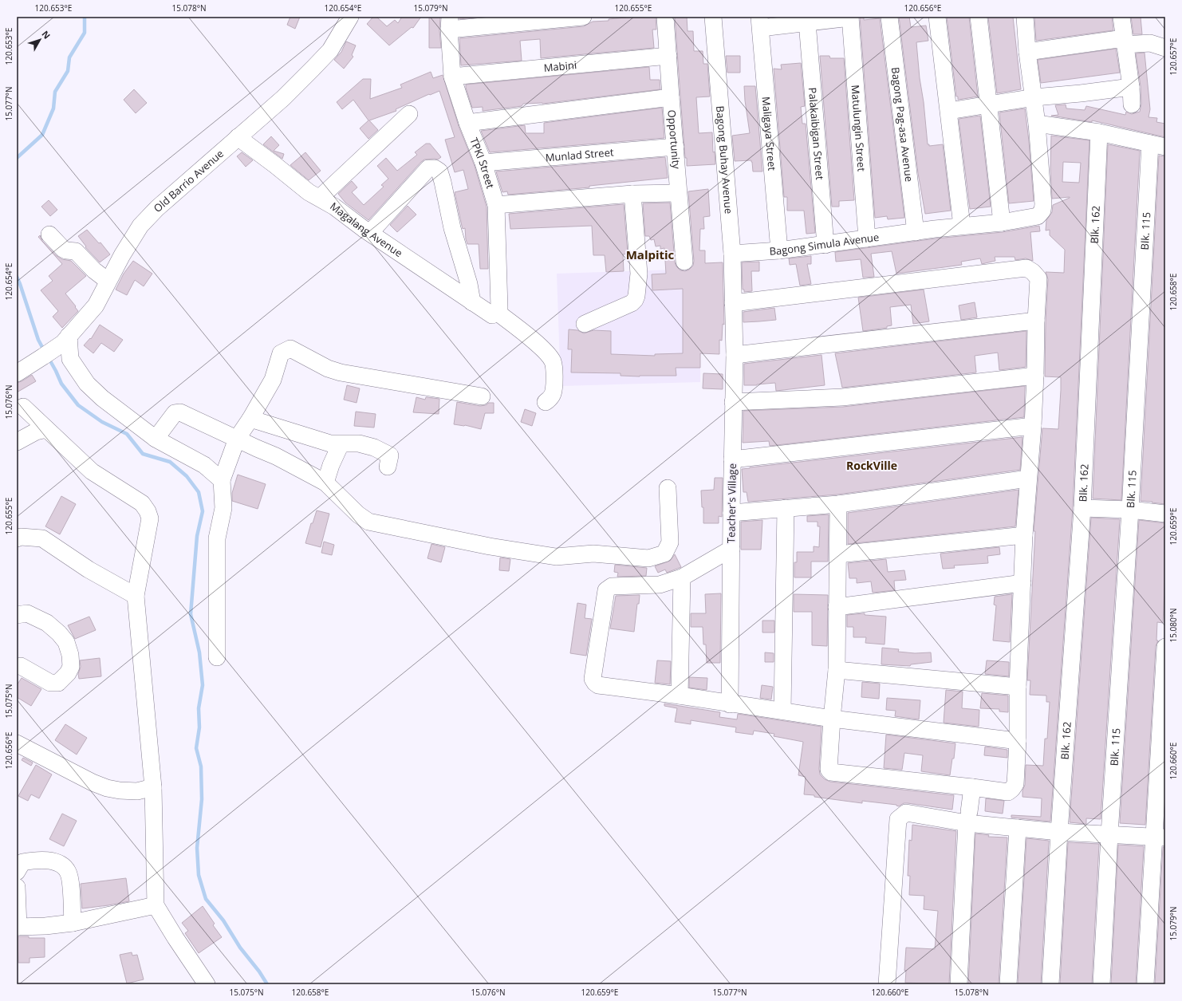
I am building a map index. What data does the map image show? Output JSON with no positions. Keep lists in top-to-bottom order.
{
  "streets": {
    "street": [
      "Mabini",
      "Bagong Pag-asa Avenue",
      "Matulungin Street",
      "Maligaya Street",
      "Palakaibigan Street",
      "Opportunity",
      "Munlad Street",
      "Bagong Buhay Avenue",
      "TPKI Street",
      "Old Barrio Avenue",
      "Blk. 162",
      "Magalang Avenue",
      "Blk. 115",
      "Bagong Simula Avenue",
      "Teacher's Village"
    ]
  },
  "crossings": [
    ["Mabini", "Opportunity"],
    ["Mabini", "TPKI Street"],
    ["Bagong Pag-asa Avenue", "Bagong Simula Avenue"],
    ["Matulungin Street", "Bagong Simula Avenue"],
    ["Maligaya Street", "Bagong Simula Avenue"],
    ["Palakaibigan Street", "Bagong Simula Avenue"],
    ["Opportunity", "Munlad Street"],
    ["Munlad Street", "TPKI Street"],
    ["Bagong Buhay Avenue", "Bagong Simula Avenue"],
    ["Bagong Buhay Avenue", "Teacher's Village"],
    ["TPKI Street", "Magalang Avenue"],
    ["Old Barrio Avenue", "Magalang Avenue"]
  ],
  "districts": ["Malpitic", "RockVille"],
  "north": "top right",
  "coordinates": [
    "120.653°E",
    "15.078°N",
    "120.654°E",
    "15.079°N",
    "120.655°E",
    "120.656°E",
    "120.657°E",
    "15.077°N",
    "120.658°E",
    "15.076°N",
    "120.659°E",
    "15.080°N",
    "15.075°N",
    "120.660°E"
  ]
}
